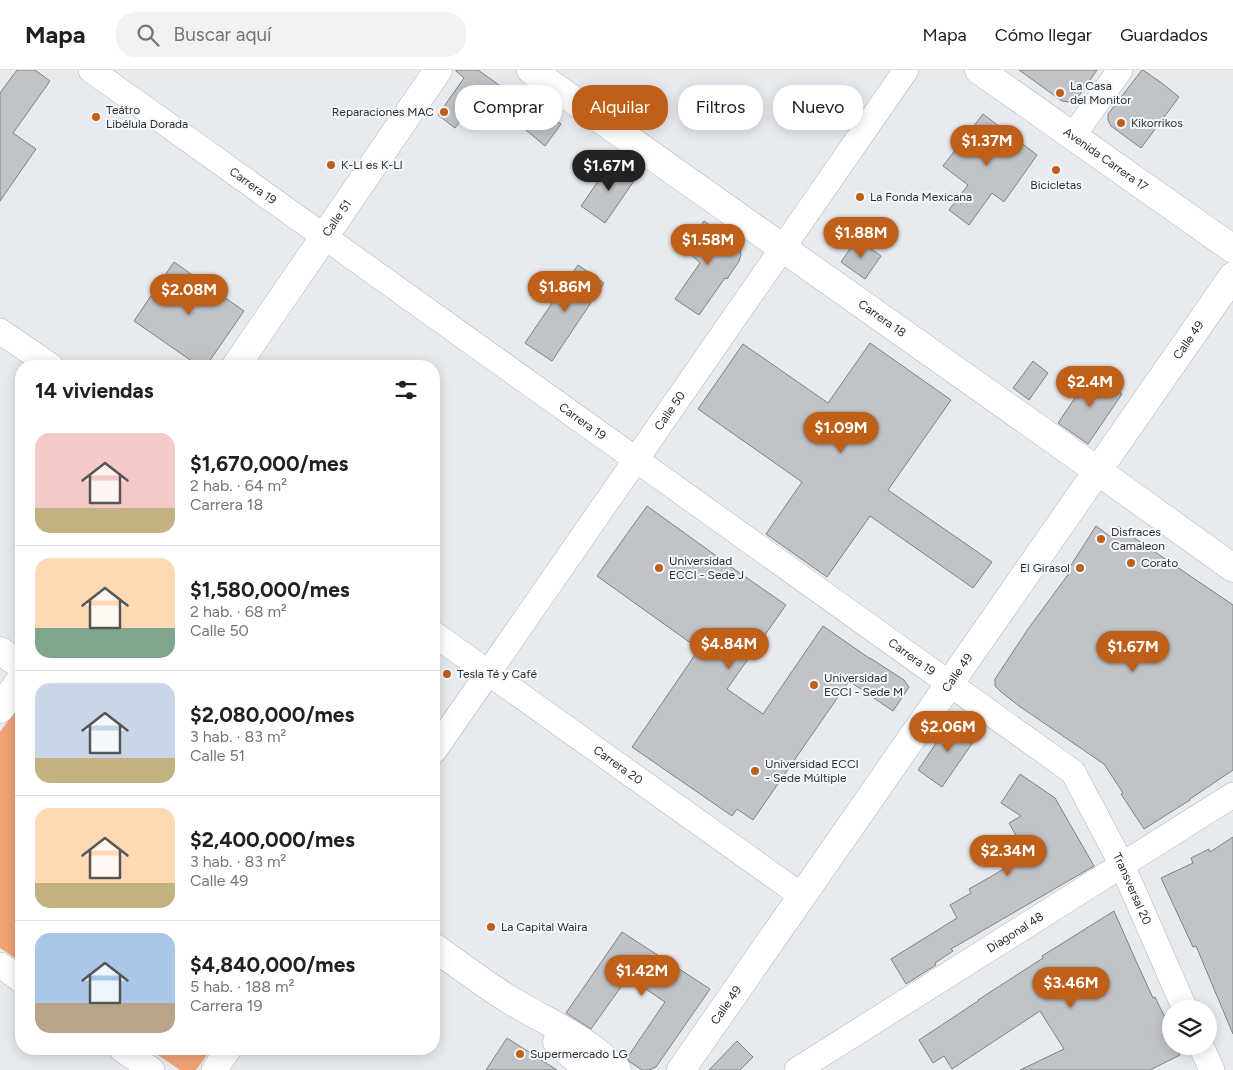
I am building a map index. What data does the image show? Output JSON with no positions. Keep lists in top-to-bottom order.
{
  "streets": {
    "street": [
      "Avenida Carrera 17",
      "Carrera 19",
      "Calle 51",
      "Carrera 18",
      "Calle 49",
      "Calle 50",
      "Carrera 20",
      "Transversal 20",
      "Diagonal 48"
    ]
  },
  "crossings": [
    ["Carrera 19", "Calle 51"],
    ["Carrera 19", "Calle 49"],
    ["Carrera 19", "Calle 50"],
    ["Carrera 19", "Transversal 20"],
    ["Carrera 18", "Calle 49"],
    ["Carrera 18", "Calle 50"],
    ["Calle 49", "Carrera 20"],
    ["Calle 50", "Carrera 20"],
    ["Transversal 20", "Diagonal 48"]
  ],
  "places": [
    "La Casa del Monitor",
    "Reparaciones MAC",
    "Teátro Libélula Dorada",
    "Kikorrikos",
    "K-LI es K-LI",
    "Bicicletas",
    "La Fonda Mexicana",
    "Disfraces Camaleon",
    "Corato",
    "Universidad ECCI - Sede J",
    "El Girasol",
    "Tesla Té y Café",
    "Universidad ECCI - Sede M",
    "Universidad ECCI - Sede Múltiple",
    "La Capital Waira",
    "Supermercado LG"
  ],
  "page": {
    "header": "Mapa",
    "search": "Buscar aquí",
    "nav": ["Mapa", "Cómo llegar", "Guardados"],
    "chip": [
      "Comprar",
      "Alquilar",
      "Filtros",
      "Nuevo"
    ],
    "price": [
      "$1.37M",
      "$1.67M",
      "$1.88M",
      "$1.58M",
      "$1.86M",
      "$2.08M",
      "$2.4M",
      "$1.09M",
      "$4.84M",
      "$1.67M",
      "$2.06M",
      "$2.34M",
      "$1.42M",
      "$3.46M"
    ],
    "heading": "14 viviendas",
    "list": [
      {
        "name": "$1,670,000/mes",
        "note": "2 hab. · 64 m² · Carrera 18"
      },
      {
        "name": "$1,580,000/mes",
        "note": "2 hab. · 68 m² · Calle 50"
      },
      {
        "name": "$2,080,000/mes",
        "note": "3 hab. · 83 m² · Calle 51"
      },
      {
        "name": "$2,400,000/mes",
        "note": "3 hab. · 83 m² · Calle 49"
      },
      {
        "name": "$4,840,000/mes",
        "note": "5 hab. · 188 m² · Carrera 19"
      }
    ]
  }
}
